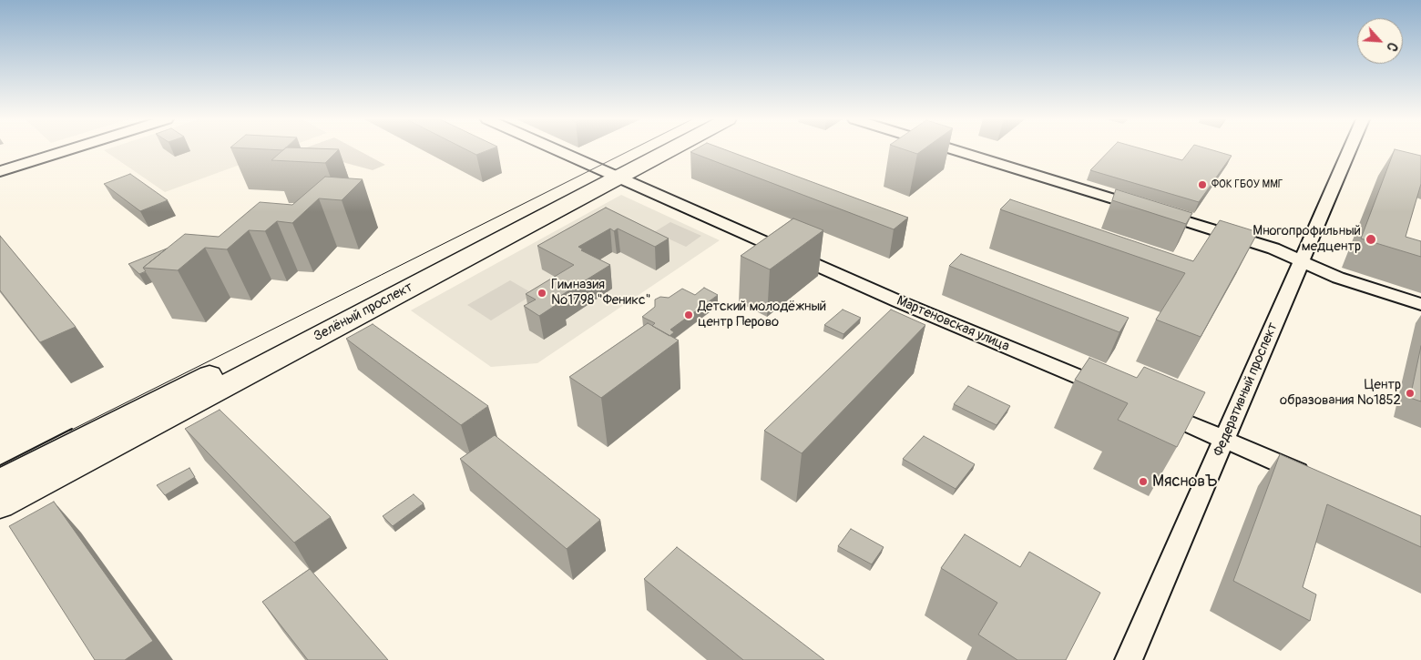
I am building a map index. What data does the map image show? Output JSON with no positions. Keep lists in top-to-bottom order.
{
  "streets": {
    "main road": ["Зелёный проспект"],
    "street": ["Мартеновская улица", "Федеративный проспект"]
  },
  "crossings": [
    ["Зелёный проспект", "Мартеновская улица"]
  ],
  "places": [
    "ФОК ГБОУ ММГ",
    "Многопрофильный медцентр",
    "Гимназия №1798 \"Феникс\"",
    "Детский молодёжный центр Перово",
    "Центр образования №1852",
    "МясновЪ"
  ],
  "north": "bottom right"
}
